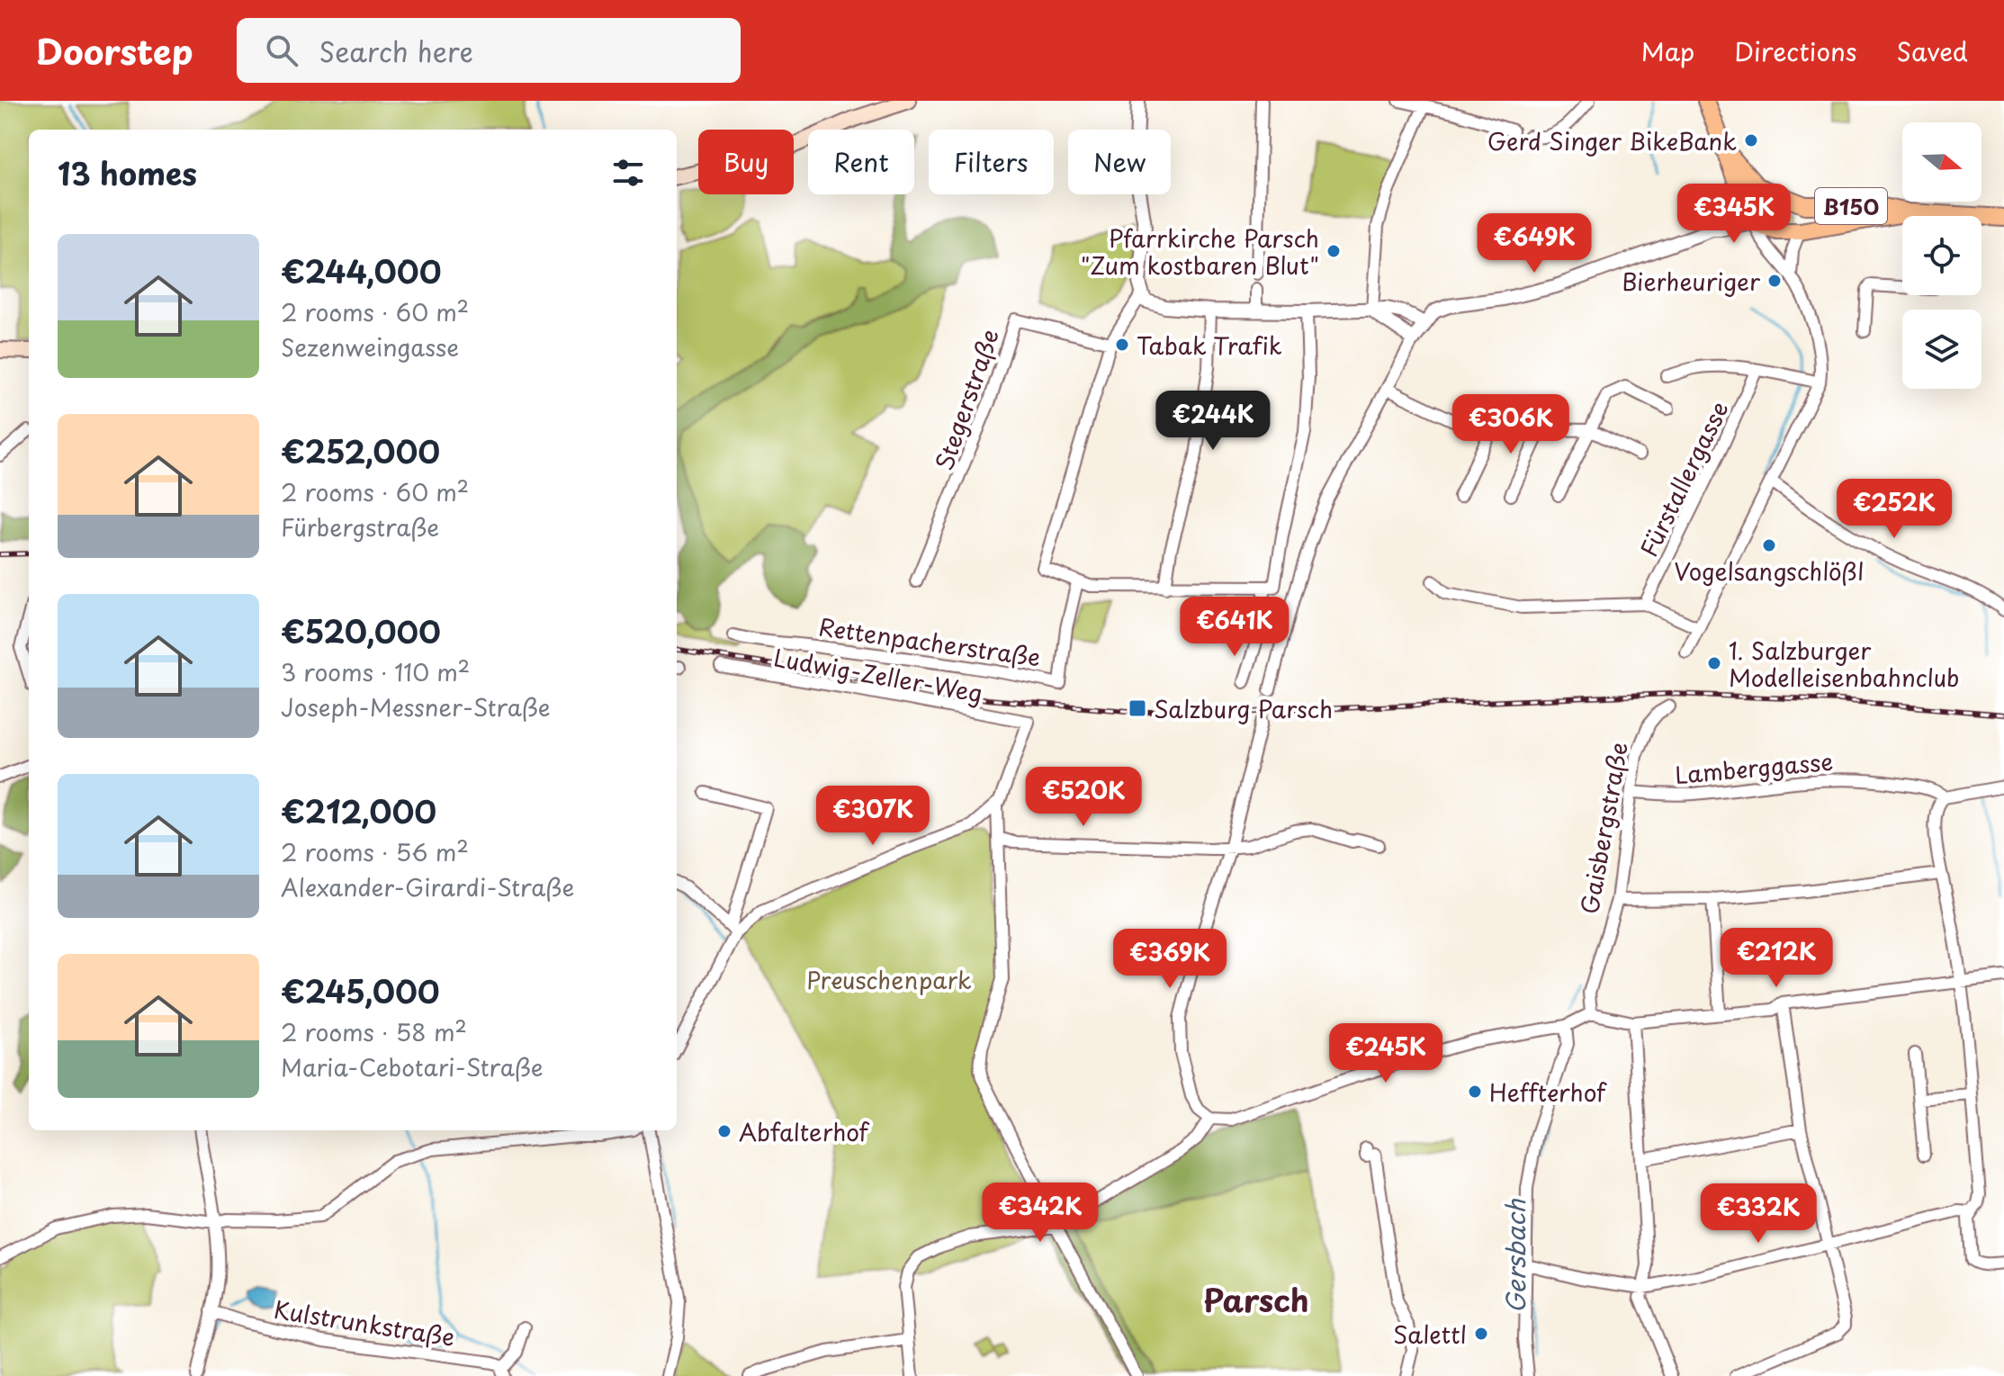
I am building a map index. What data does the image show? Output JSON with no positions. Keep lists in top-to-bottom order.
{
  "streets": {
    "main road": ["B150"],
    "street": [
      "Stegerstraße",
      "Fürstallergasse",
      "Rettenpacherstraße",
      "Ludwig-Zeller-Weg",
      "Lamberggasse",
      "Gaisbergstraße",
      "Kulstrunkstraße"
    ]
  },
  "crossings": [
    ["Lamberggasse", "Gaisbergstraße"]
  ],
  "districts": ["Parsch"],
  "water": ["Gersbach"],
  "parks": ["Preuschenpark"],
  "places": {
    "other": [
      "Gerd Singer BikeBank",
      "Pfarrkirche Parsch \"Zum kostbaren Blut\"",
      "Bierheuriger",
      "Tabak Trafik",
      "Vogelsangschlößl",
      "1. Salzburger Modelleisenbahnclub",
      "Heffterhof",
      "Abfalterhof",
      "Salettl"
    ],
    "transit": ["Salzburg Parsch"]
  },
  "north": "right",
  "page": {
    "header": "Doorstep",
    "search": "Search here",
    "nav": ["Map", "Directions", "Saved"],
    "chip": [
      "Buy",
      "Rent",
      "Filters",
      "New"
    ],
    "heading": "13 homes",
    "price": [
      "€345K",
      "€649K",
      "€244K",
      "€306K",
      "€252K",
      "€641K",
      "€520K",
      "€307K",
      "€212K",
      "€369K",
      "€245K",
      "€342K",
      "€332K"
    ],
    "list": [
      {
        "name": "€244,000",
        "note": "2 rooms · 60 m² · Sezenweingasse"
      },
      {
        "name": "€252,000",
        "note": "2 rooms · 60 m² · Fürbergstraße"
      },
      {
        "name": "€520,000",
        "note": "3 rooms · 110 m² · Joseph-Messner-Straße"
      },
      {
        "name": "€212,000",
        "note": "2 rooms · 56 m² · Alexander-Girardi-Straße"
      },
      {
        "name": "€245,000",
        "note": "2 rooms · 58 m² · Maria-Cebotari-Straße"
      }
    ]
  }
}
